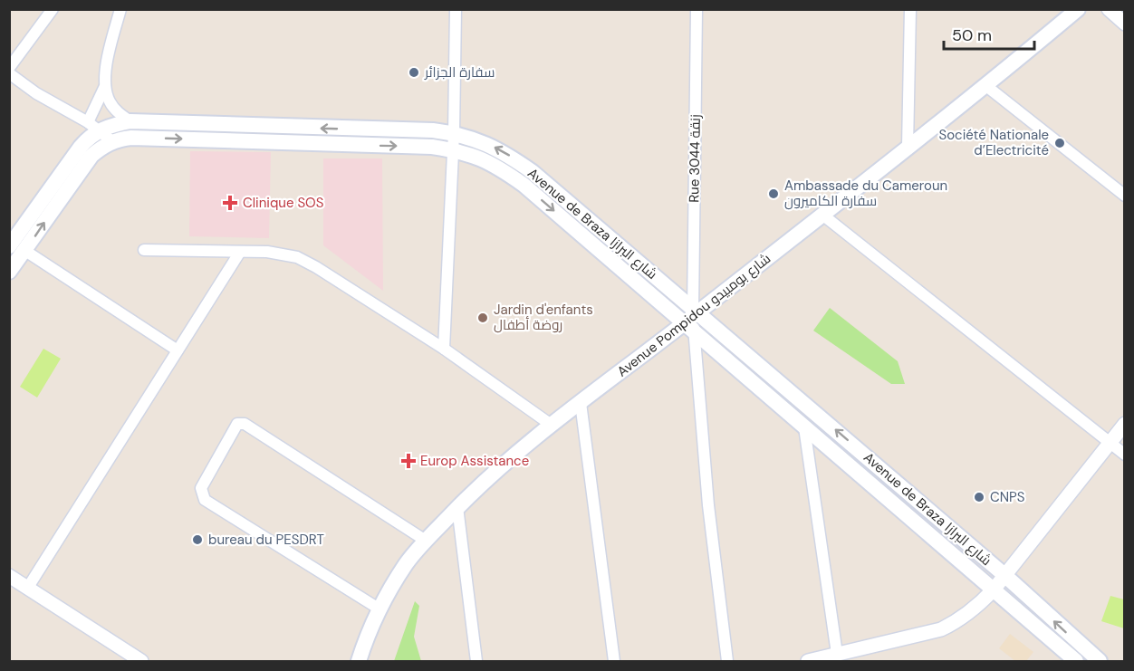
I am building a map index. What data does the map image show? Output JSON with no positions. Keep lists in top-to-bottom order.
{
  "streets": {
    "main road": ["Avenue de Braza شارع البرازا", "Avenue Pompidou شارع بومبيدو"],
    "street": ["Rue 3044 زنقة"]
  },
  "crossings": [
    ["Rue 3044 زنقة", "Avenue de Braza شارع البرازا"],
    ["Rue 3044 زنقة", "Avenue Pompidou شارع بومبيدو"],
    ["Avenue de Braza شارع البرازا", "Avenue Pompidou شارع بومبيدو"]
  ],
  "places": {
    "other": [
      "سفارة الجزائر",
      "Société Nationale d’Electricité",
      "Ambassade du Cameroun سفارة الكاميرون",
      "Jardin d'enfants روضة أطفال",
      "CNPS",
      "bureau du PESDRT"
    ],
    "health": ["Clinique SOS", "Europ Assistance"]
  },
  "scale_bar": "50 m"
}
